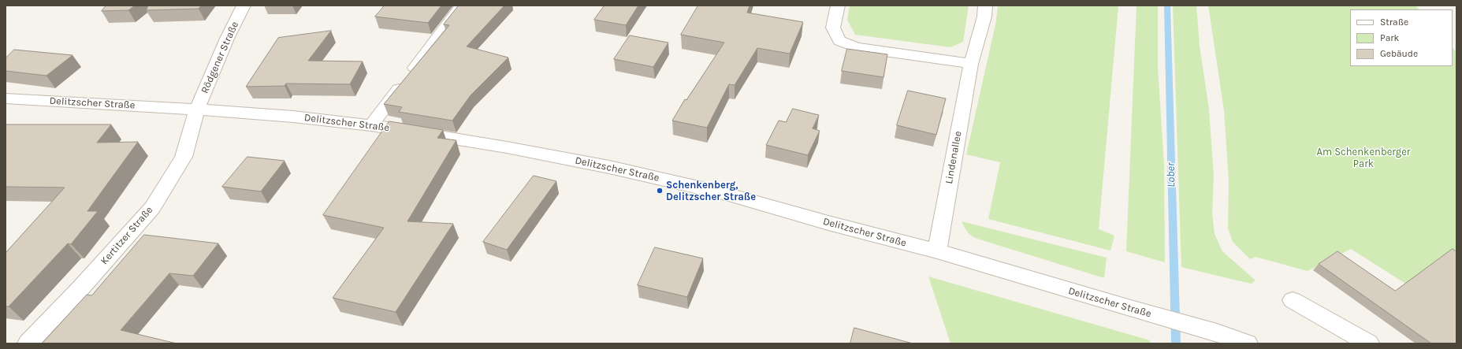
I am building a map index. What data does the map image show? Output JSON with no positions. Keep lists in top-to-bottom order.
{
  "streets": {
    "street": [
      "Rödgener Straße",
      "Delitzscher Straße",
      "Lindenallee",
      "Kertitzer Straße"
    ]
  },
  "crossings": [
    ["Rödgener Straße", "Delitzscher Straße"],
    ["Rödgener Straße", "Kertitzer Straße"],
    ["Delitzscher Straße", "Lindenallee"],
    ["Delitzscher Straße", "Kertitzer Straße"]
  ],
  "water": ["Lober"],
  "parks": ["Am Schenkenberger Park"],
  "places": ["Schenkenberg, Delitzscher Straße"],
  "legend": ["Straße", "Park", "Gebäude"]
}
